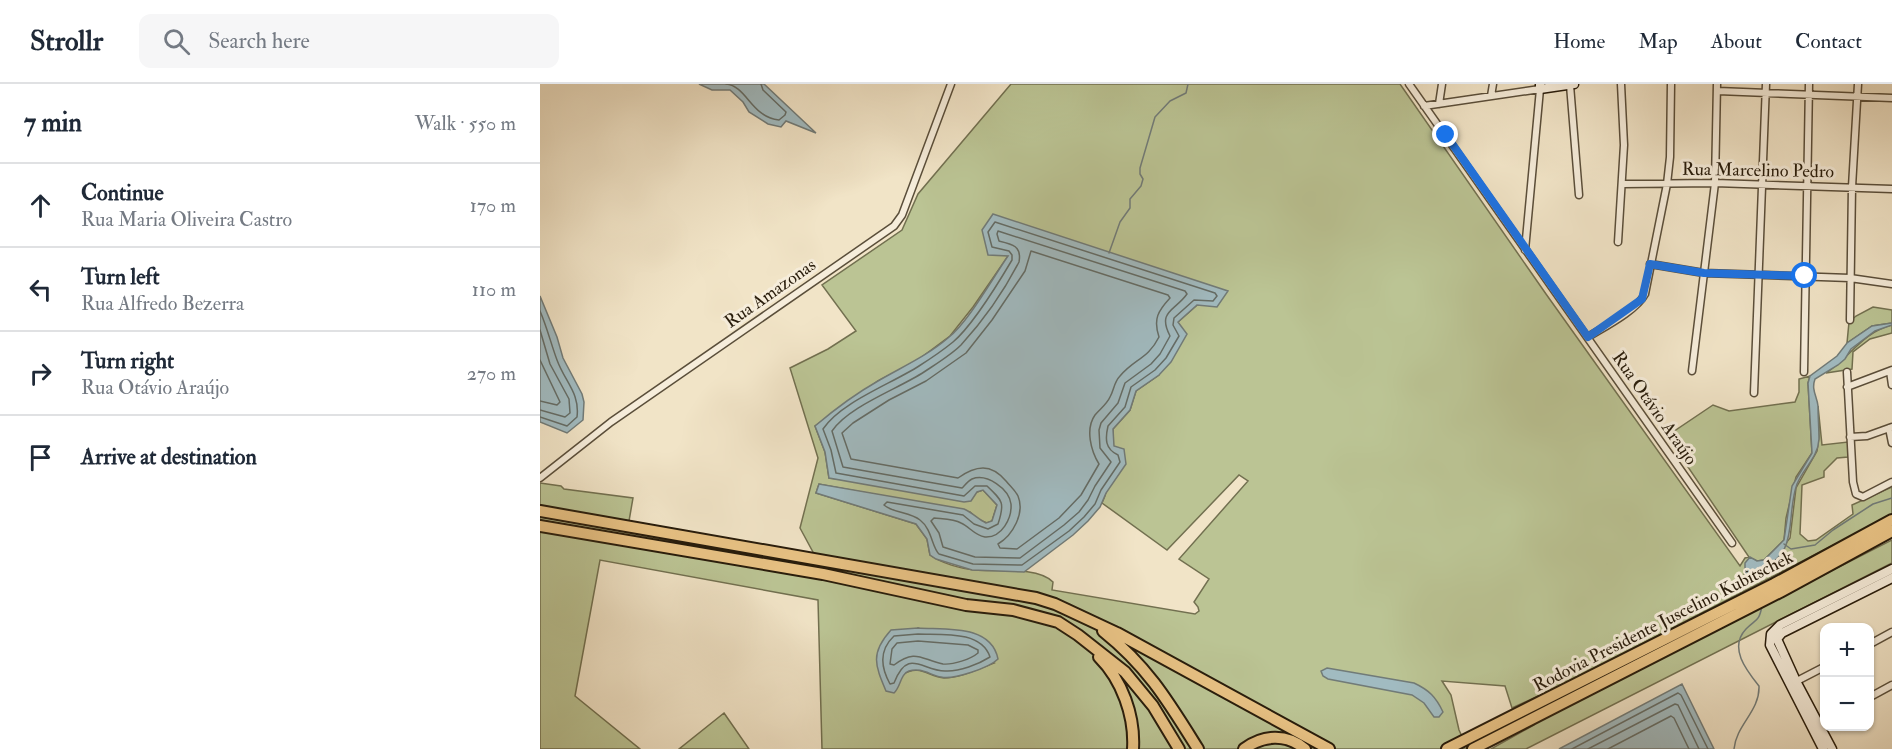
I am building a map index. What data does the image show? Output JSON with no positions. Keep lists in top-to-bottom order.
{
  "streets": {
    "highway": ["Rodovia Presidente Juscelino Kubitschek"],
    "street": ["Rua Marcelino Pedro", "Rua Amazonas", "Rua Otávio Araújo"]
  },
  "page": {
    "header": "Strollr",
    "search": "Search here",
    "nav": [
      "Home",
      "Map",
      "About",
      "Contact"
    ],
    "heading": ["7 min", "Walk · 550 m"],
    "list": [
      ["Continue", "Rua Maria Oliveira Castro", "170 m"],
      ["Turn left", "Rua Alfredo Bezerra", "110 m"],
      ["Turn right", "Rua Otávio Araújo", "270 m"],
      "Arrive at destination"
    ],
    "map_buttons": ["+", "−"]
  }
}
